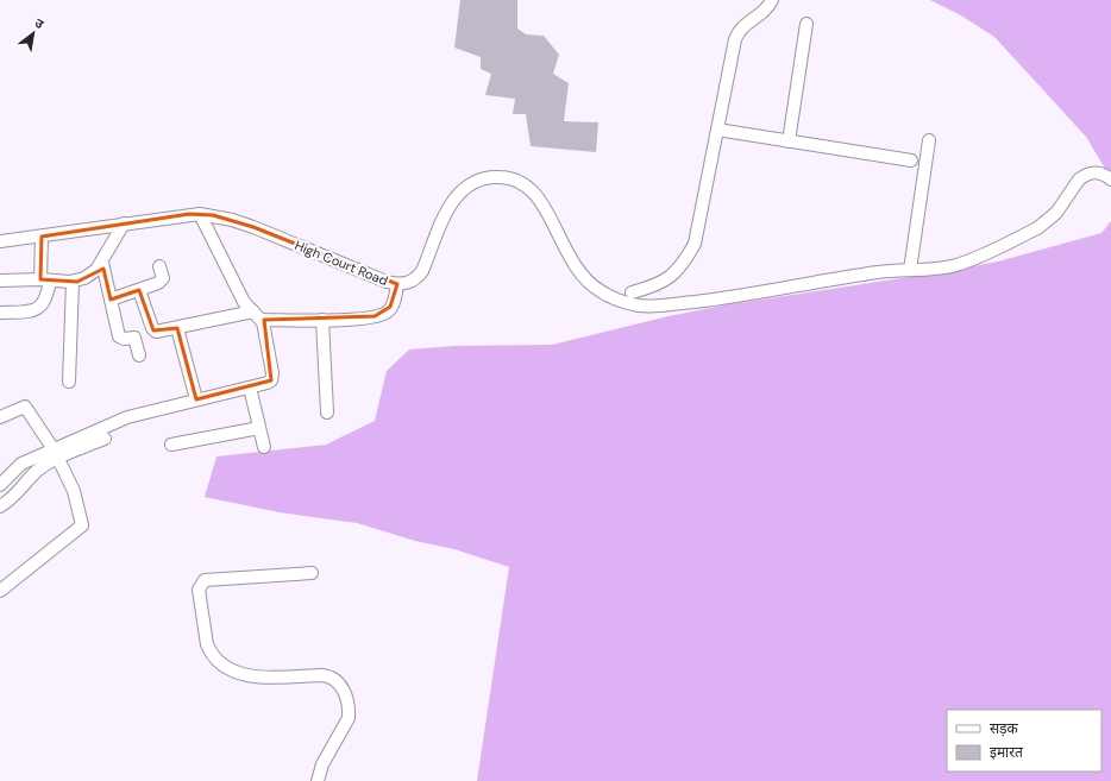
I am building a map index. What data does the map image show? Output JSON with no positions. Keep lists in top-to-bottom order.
{
  "streets": {
    "street": ["High Court Road"]
  },
  "legend": ["सड़क", "इमारत"],
  "north": "top right"
}
